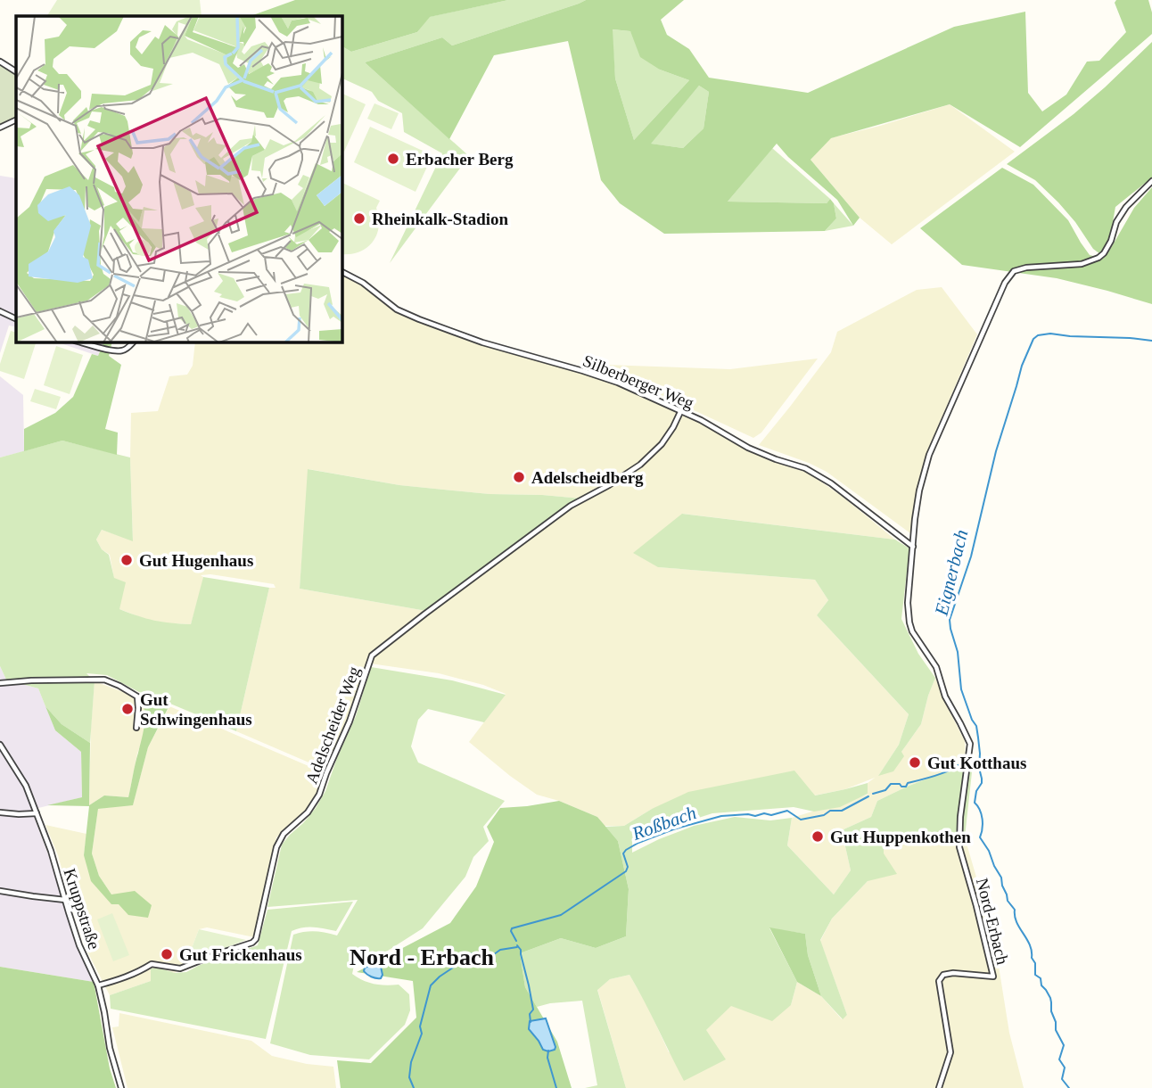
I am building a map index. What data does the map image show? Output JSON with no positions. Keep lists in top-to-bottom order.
{
  "streets": {
    "street": [
      "Silberberger Weg",
      "Adelscheider Weg",
      "Kruppstraße",
      "Nord-Erbach"
    ]
  },
  "crossings": [
    ["Silberberger Weg", "Adelscheider Weg"],
    ["Silberberger Weg", "Nord-Erbach"],
    ["Adelscheider Weg", "Kruppstraße"]
  ],
  "districts": ["Nord - Erbach"],
  "water": ["Eignerbach", "Roßbach"],
  "places": [
    "Erbacher Berg",
    "Rheinkalk-Stadion",
    "Adelscheidberg",
    "Gut Hugenhaus",
    "Gut Schwingenhaus",
    "Gut Kotthaus",
    "Gut Huppenkothen",
    "Gut Frickenhaus"
  ]
}
